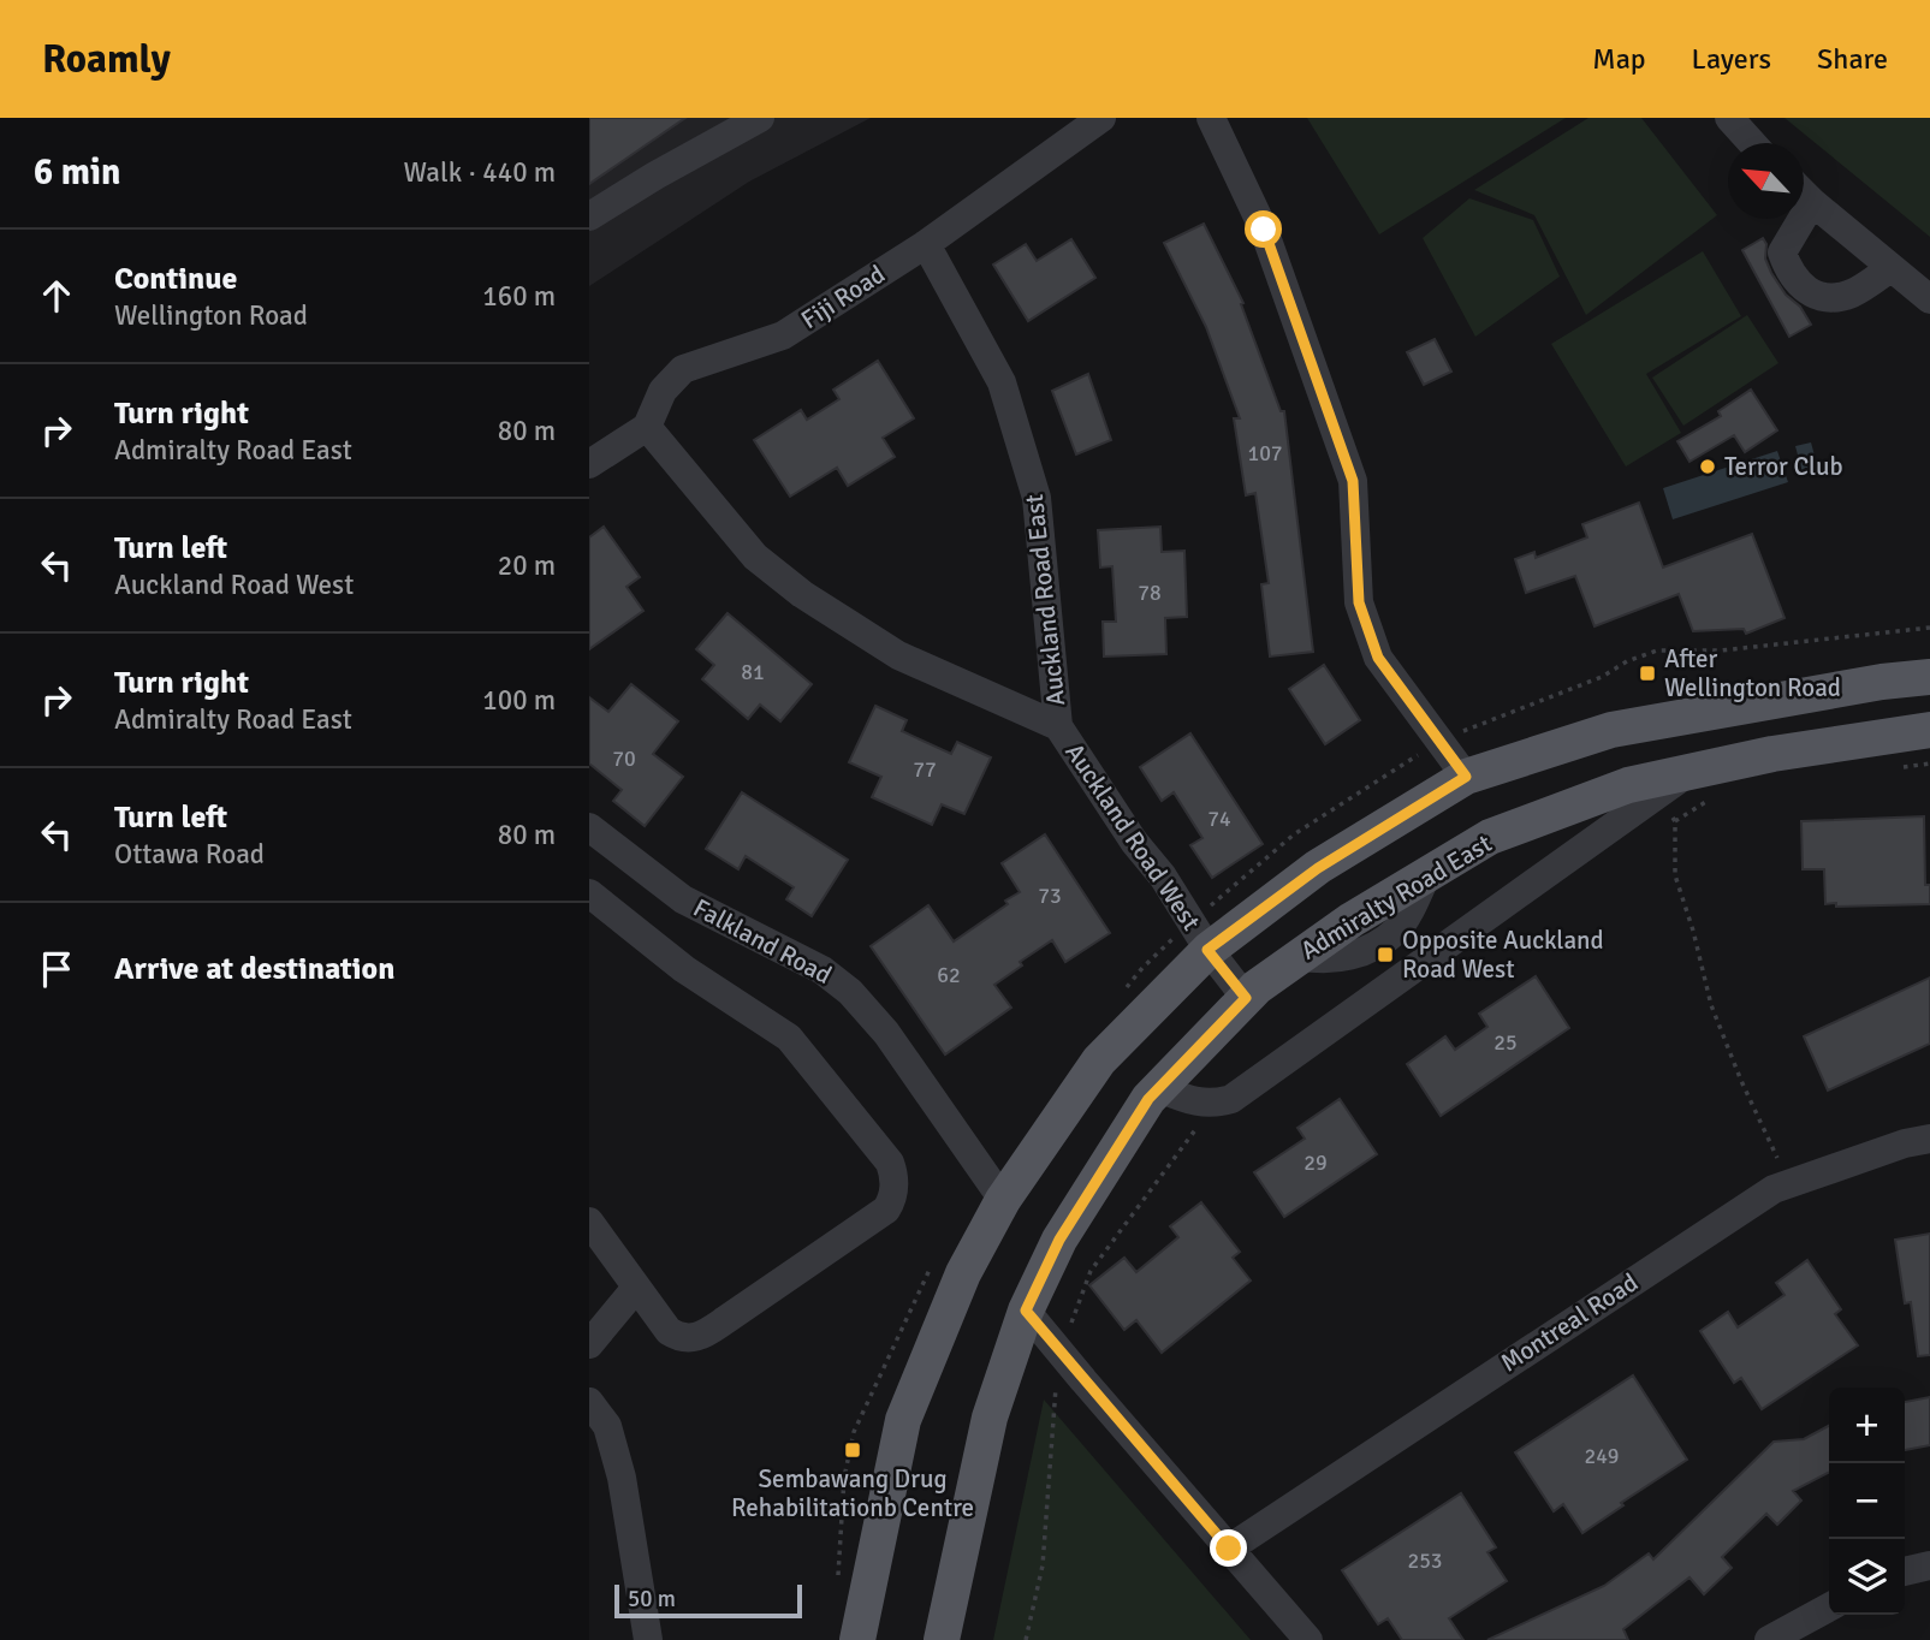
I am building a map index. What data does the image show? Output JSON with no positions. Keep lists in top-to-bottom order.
{
  "streets": {
    "main road": ["Admiralty Road East"],
    "street": [
      "Fiji Road",
      "Auckland Road East",
      "Auckland Road West",
      "Falkland Road",
      "Montreal Road"
    ]
  },
  "crossings": [
    ["Fiji Road", "Auckland Road East"],
    ["Fiji Road", "Auckland Road West"],
    ["Auckland Road East", "Auckland Road West"],
    ["Auckland Road West", "Admiralty Road East"]
  ],
  "places": {
    "other": ["Terror Club"],
    "transit": ["After Wellington Road", "Opposite Auckland Road West", "Sembawang Drug Rehabilitationb Centre"]
  },
  "house_numbers": [
    "107",
    "78",
    "81",
    "70",
    "77",
    "74",
    "73",
    "62",
    "25",
    "29",
    "249",
    "253"
  ],
  "scale_bar": "50 m",
  "north": "top left",
  "page": {
    "header": "Roamly",
    "nav": ["Map", "Layers", "Share"],
    "heading": ["6 min", "Walk · 440 m"],
    "list": [
      ["Continue", "Wellington Road", "160 m"],
      ["Turn right", "Admiralty Road East", "80 m"],
      ["Turn left", "Auckland Road West", "20 m"],
      ["Turn right", "Admiralty Road East", "100 m"],
      ["Turn left", "Ottawa Road", "80 m"],
      "Arrive at destination"
    ],
    "map_buttons": ["+", "−"],
    "scale": "50 m"
  }
}
